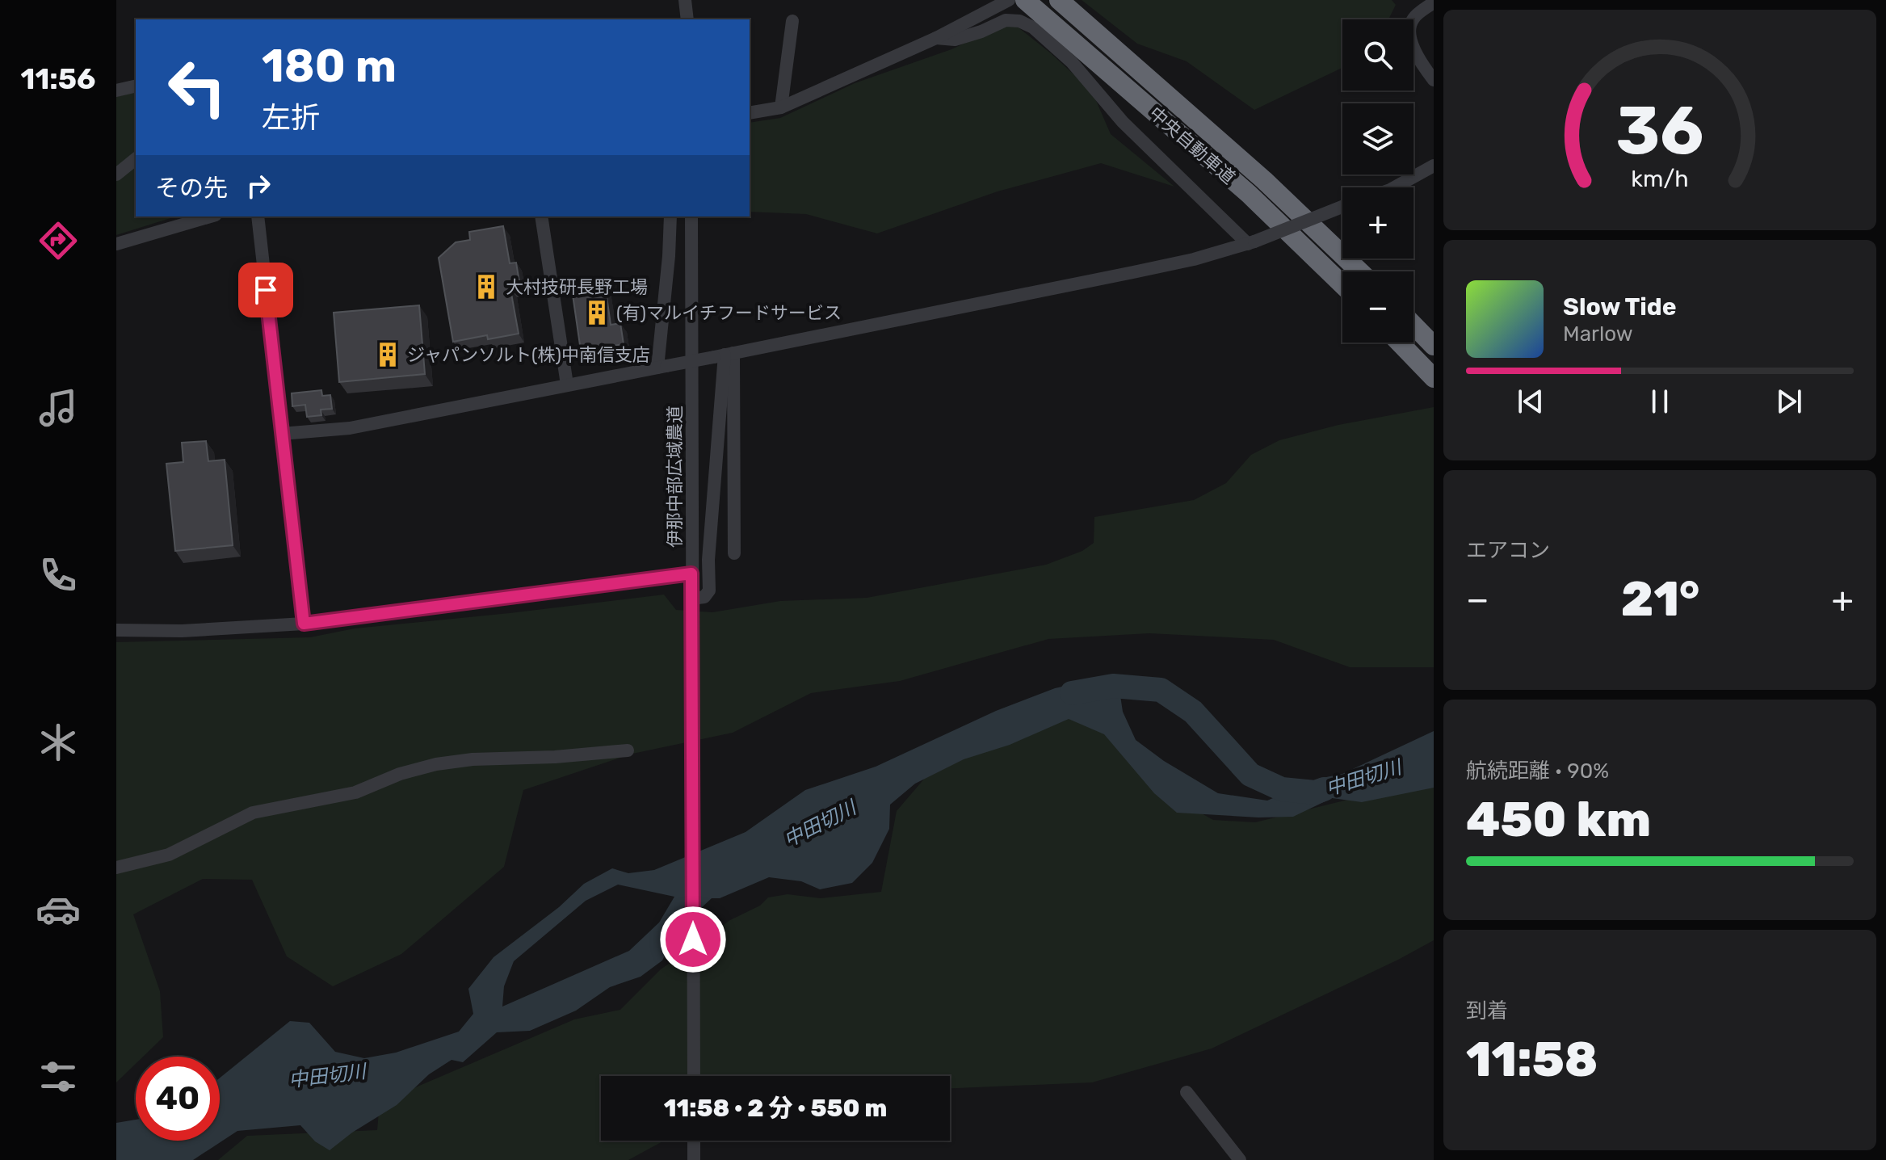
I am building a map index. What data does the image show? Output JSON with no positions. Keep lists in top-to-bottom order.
{
  "streets": {
    "highway": ["中央自動車道"],
    "street": ["伊那中部広域農道"]
  },
  "water": ["中田切川"],
  "places": {
    "building": ["大村技研長野工場", "(有)マルイチフードサービス", "ジャパンソルト(株)中南信支店"]
  },
  "page": {
    "tabs": "11:56",
    "map_buttons": ["+", "−"],
    "turn": ["180 m", "左折"],
    "then": "その先",
    "song": ["Slow Tide", "Marlow"],
    "tile": [
      "エアコン",
      ["航続距離 · 90%", "450 km"],
      ["到着", "11:58"]
    ],
    "heat": ["−", "21°", "+"],
    "limit": "40",
    "trip": "11:58 · 2 分 · 550 m",
    "gauge": ["36", "km/h"]
  }
}
